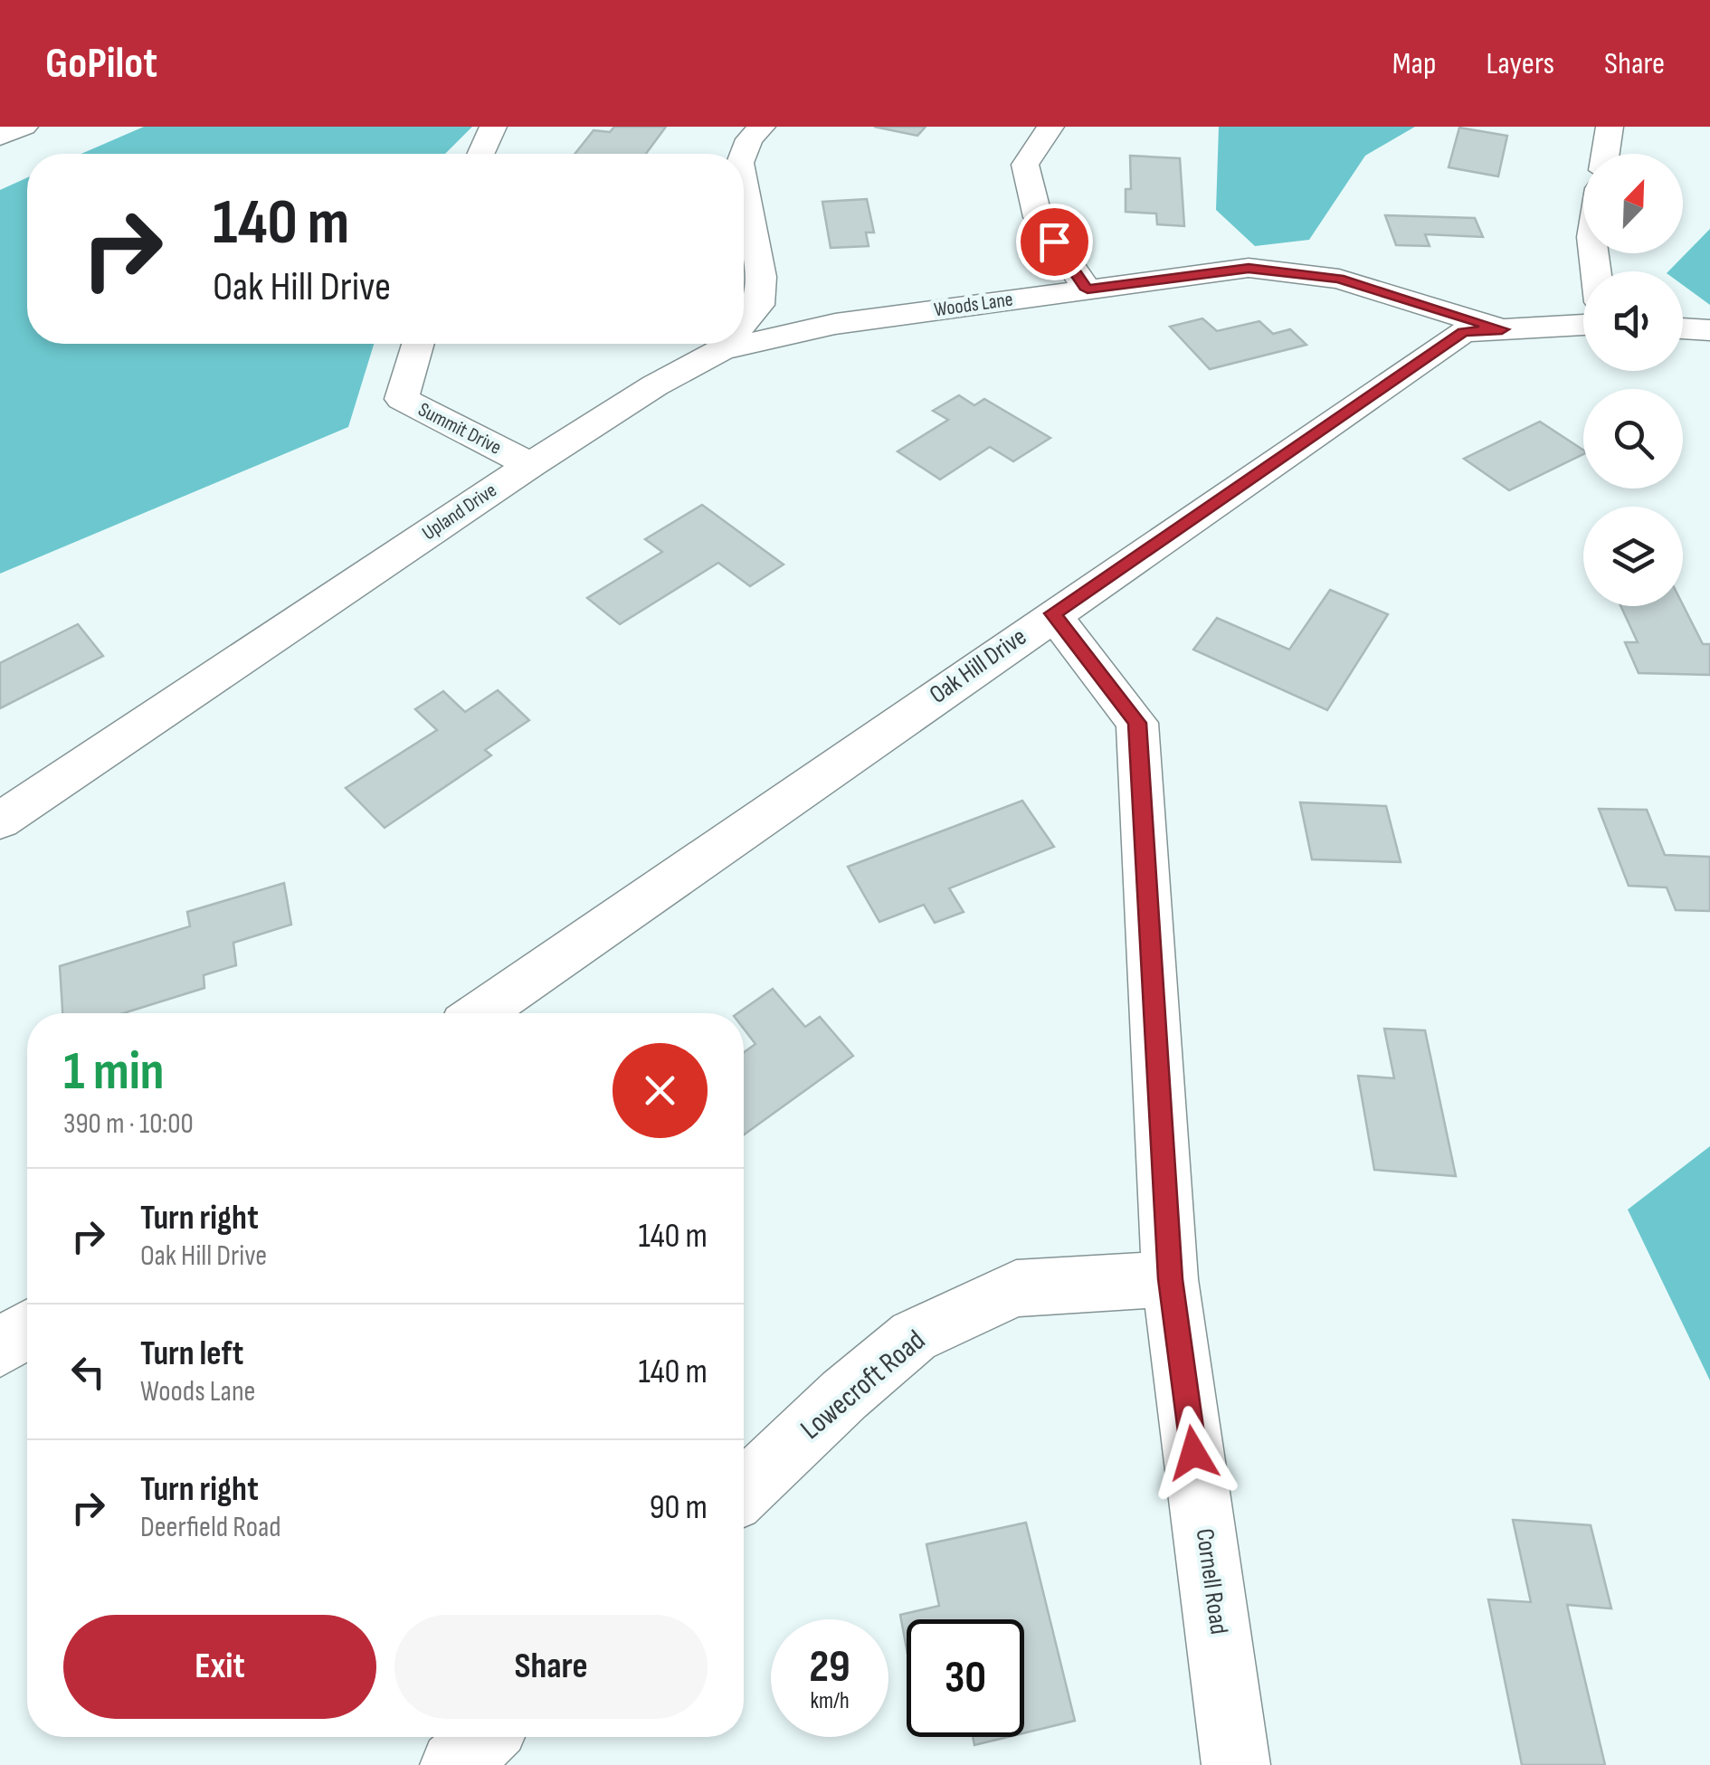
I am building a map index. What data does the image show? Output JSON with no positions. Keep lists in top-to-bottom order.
{
  "streets": {
    "street": [
      "Woods Lane",
      "Summit Drive",
      "Upland Drive",
      "Oak Hill Drive",
      "Lowecroft Road",
      "Cornell Road"
    ]
  },
  "crossings": [
    ["Woods Lane", "Upland Drive"],
    ["Woods Lane", "Oak Hill Drive"],
    ["Summit Drive", "Upland Drive"],
    ["Oak Hill Drive", "Cornell Road"],
    ["Lowecroft Road", "Cornell Road"]
  ],
  "north": "top right",
  "page": {
    "header": "GoPilot",
    "nav": ["Map", "Layers", "Share"],
    "turn": ["140 m", "Oak Hill Drive"],
    "heading": ["1 min", "390 m · 10:00"],
    "list": [
      {
        "name": "Turn right",
        "note": "Oak Hill Drive",
        "value": "140 m"
      },
      {
        "name": "Turn left",
        "note": "Woods Lane",
        "value": "140 m"
      },
      {
        "name": "Turn right",
        "note": "Deerfield Road",
        "value": "90 m"
      }
    ],
    "buttons": ["Exit", "Share"],
    "speed": "29 km/h",
    "limit": "30"
  }
}
